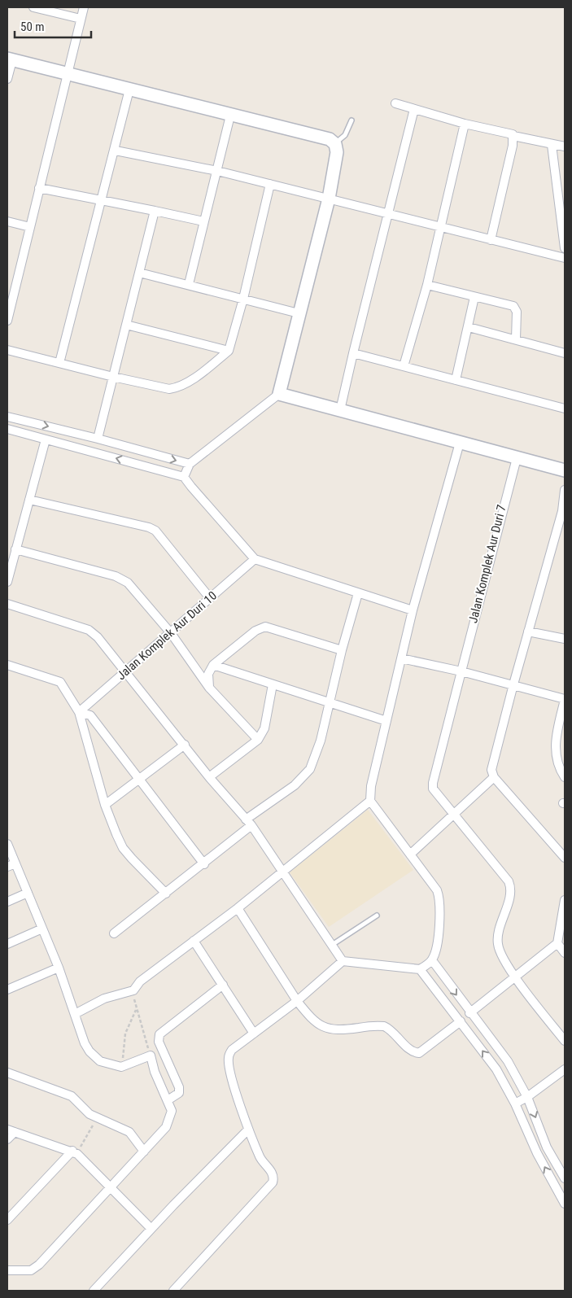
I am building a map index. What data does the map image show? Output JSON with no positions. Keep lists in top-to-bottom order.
{
  "streets": {
    "street": ["Jalan Komplek Aur Duri 7", "Jalan Komplek Aur Duri 10"]
  },
  "scale_bar": "50 m"
}
